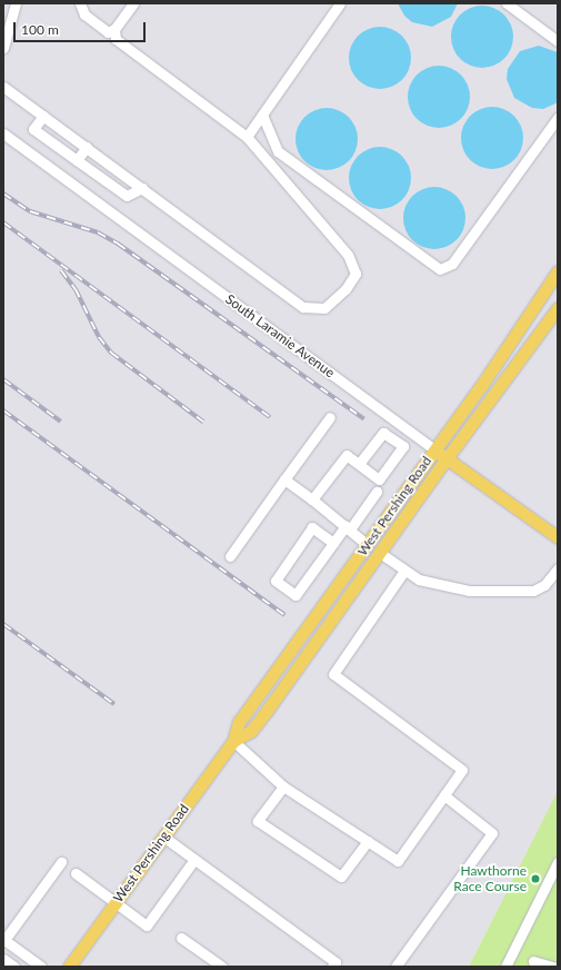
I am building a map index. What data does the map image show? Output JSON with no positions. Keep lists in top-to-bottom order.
{
  "streets": {
    "main road": ["South Laramie Avenue", "West Pershing Road"]
  },
  "crossings": [
    ["South Laramie Avenue", "West Pershing Road"]
  ],
  "places": ["Hawthorne Race Course"],
  "scale_bar": "100 m"
}
